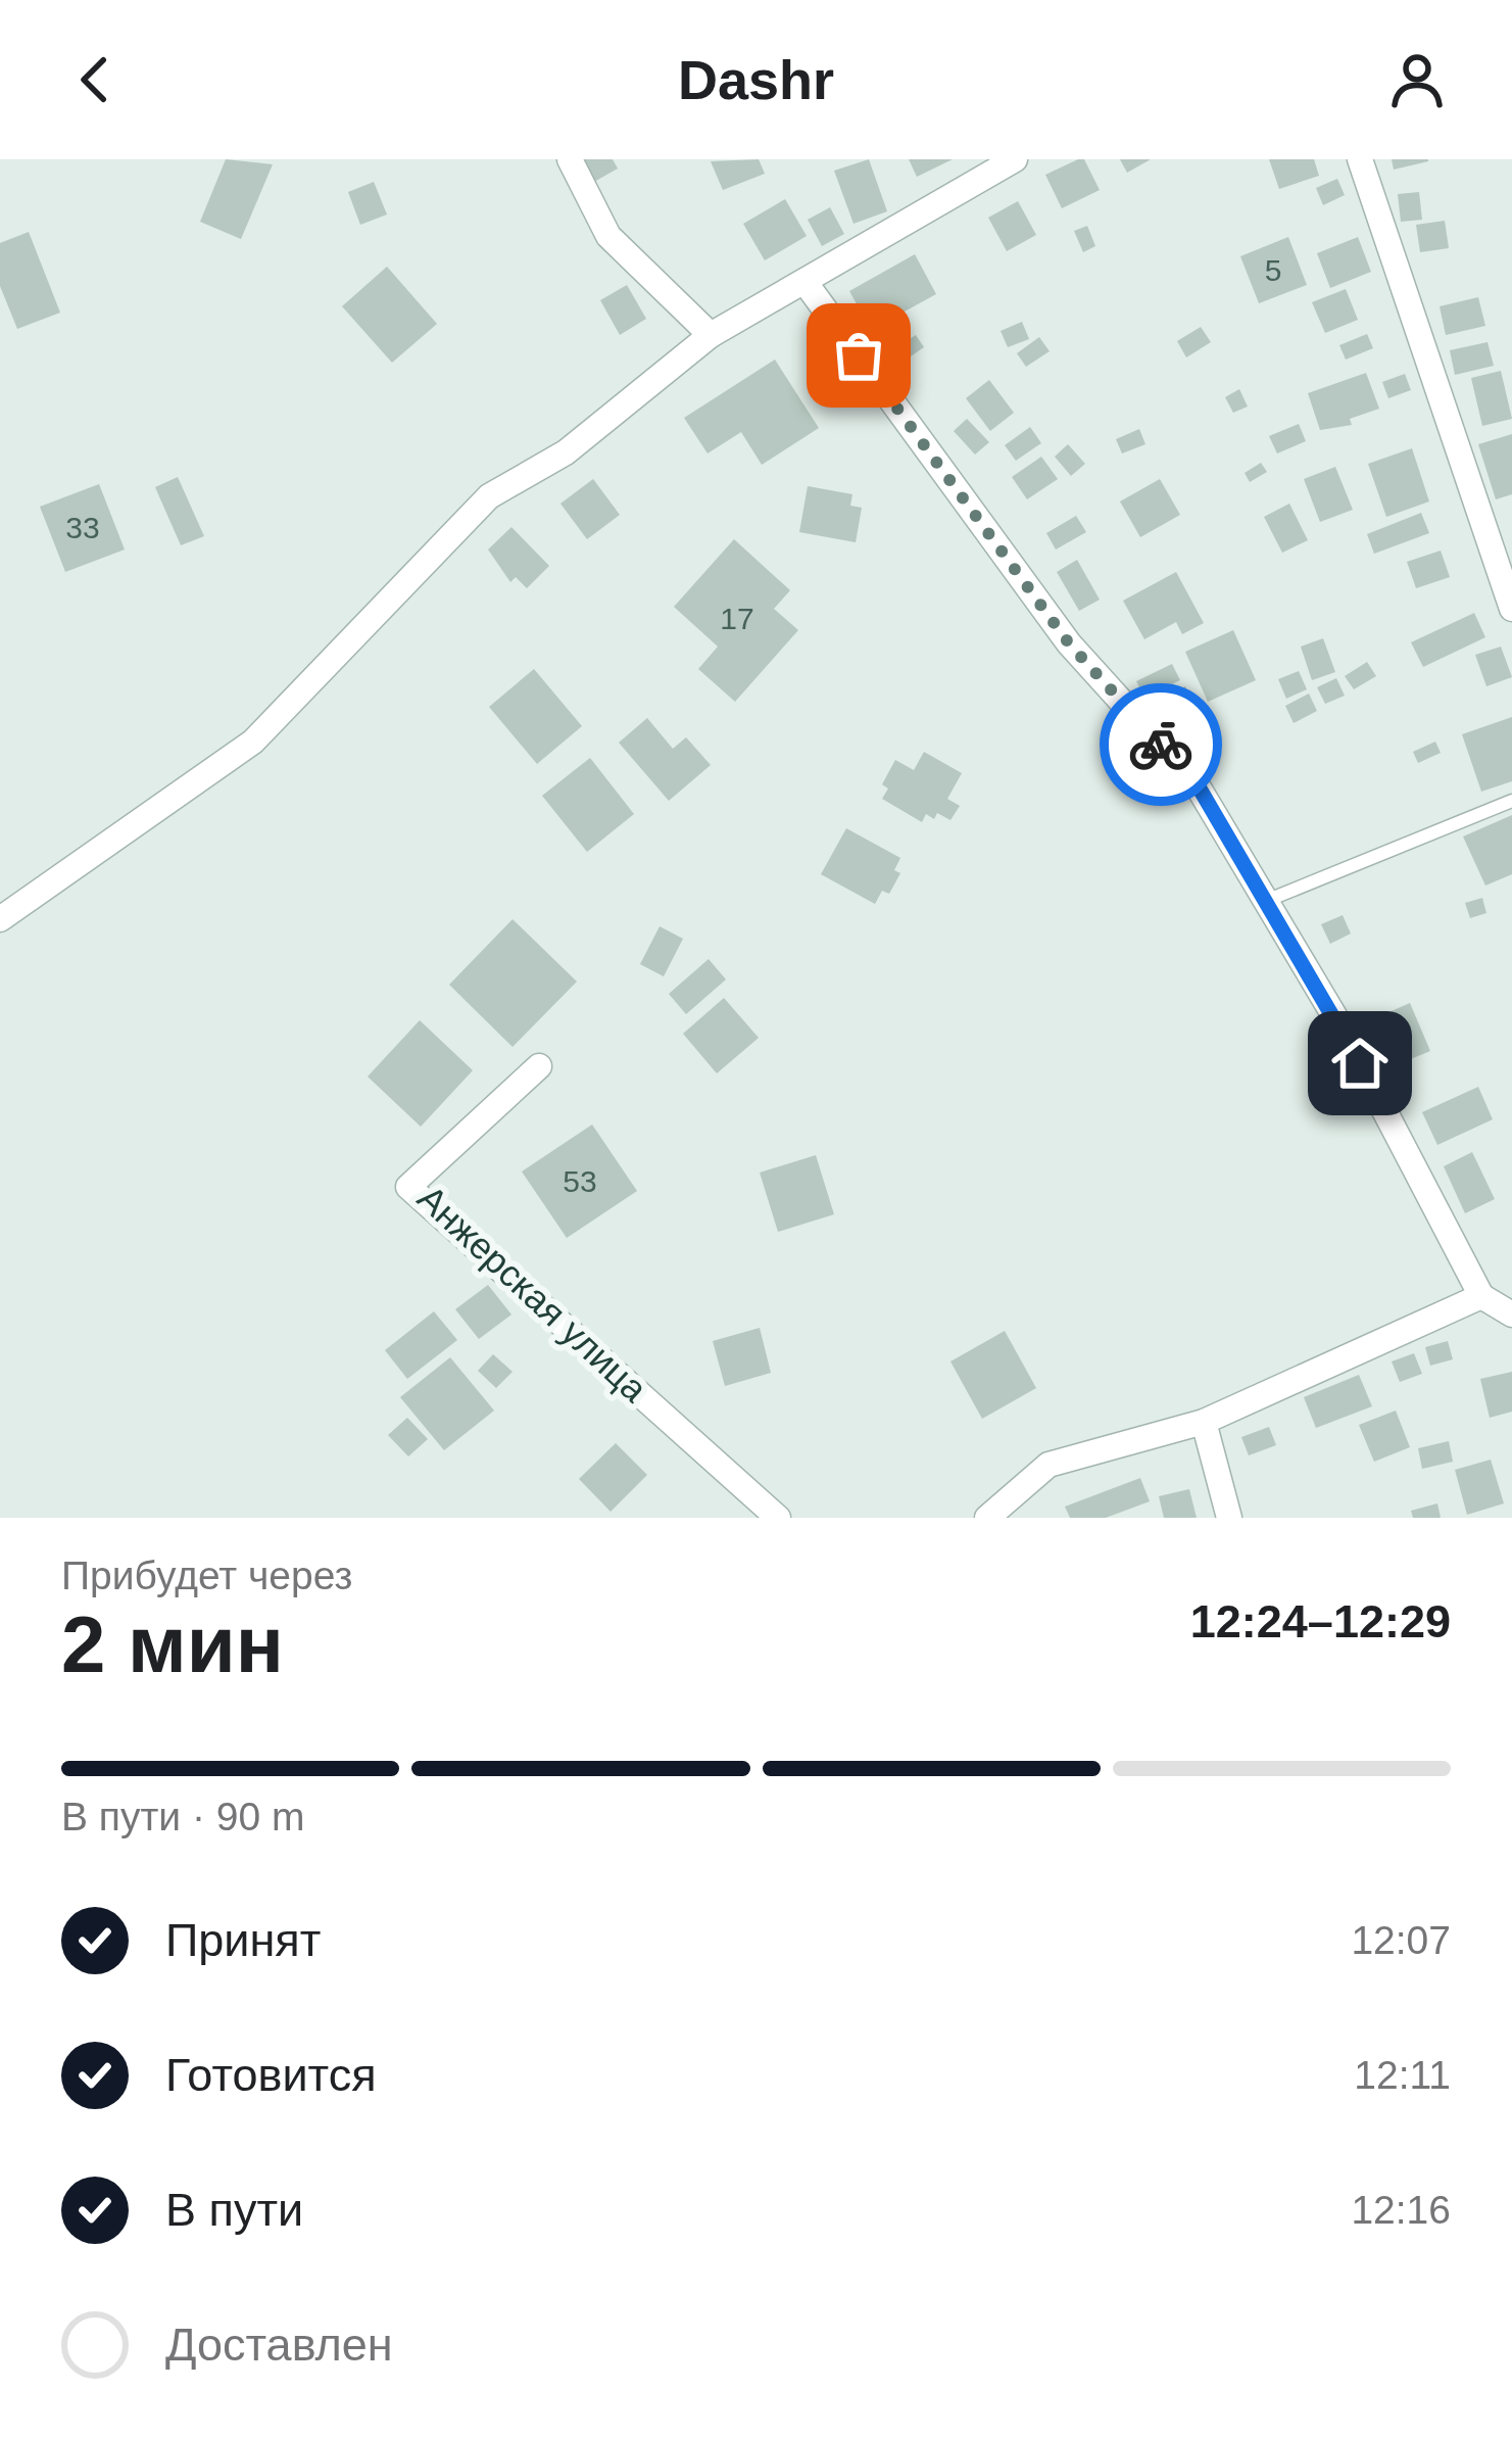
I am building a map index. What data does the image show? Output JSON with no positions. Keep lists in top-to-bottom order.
{
  "streets": {
    "street": ["Анжерская улица"]
  },
  "house_numbers": [
    "5",
    "33",
    "17",
    "53"
  ],
  "page": {
    "header": "Dashr",
    "heading": ["2 мин", "Прибудет через", "12:24–12:29"],
    "bar": "В пути · 90 m",
    "list": [
      ["Принят", "12:07"],
      ["Готовится", "12:11"],
      ["В пути", "12:16"],
      "Доставлен"
    ]
  }
}
